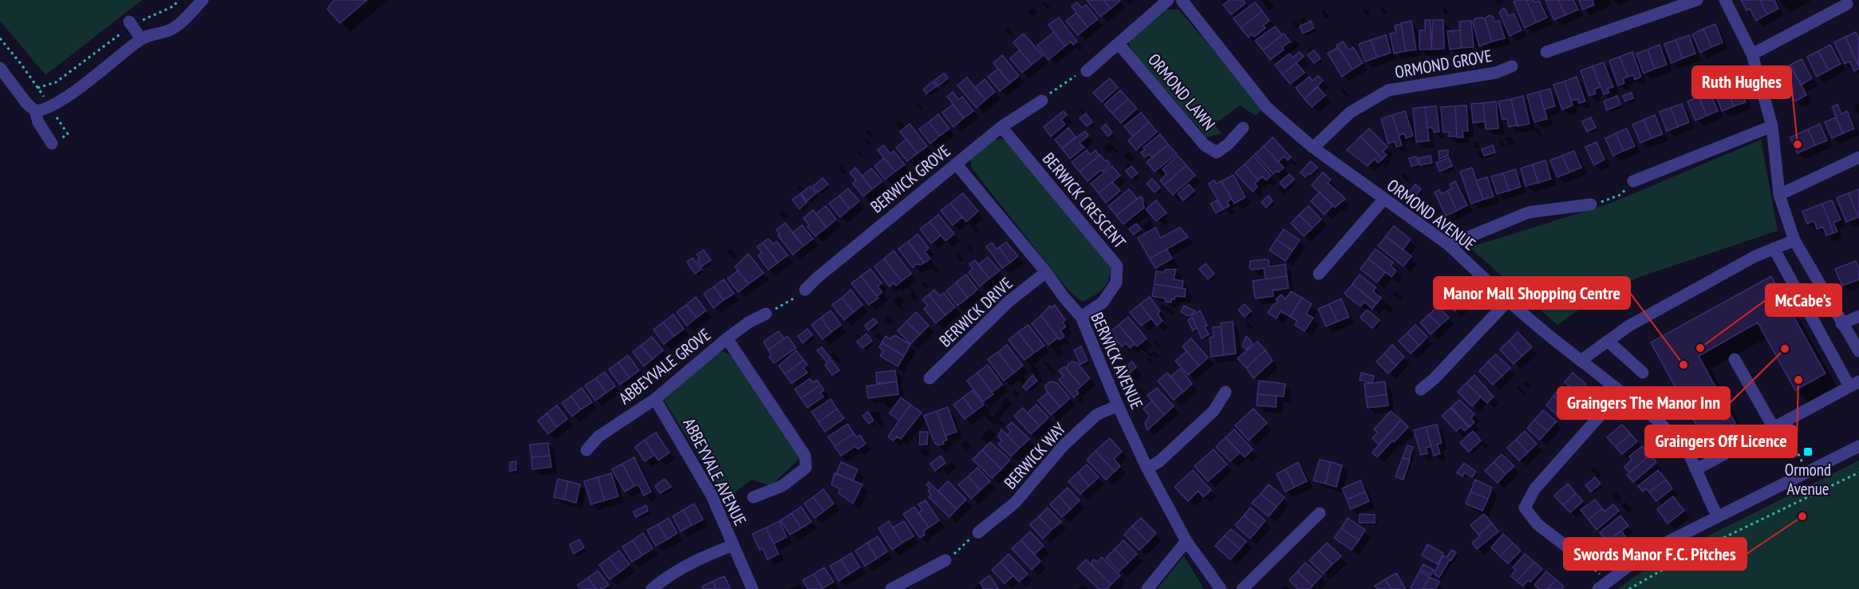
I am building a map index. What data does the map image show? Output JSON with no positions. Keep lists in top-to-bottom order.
{
  "streets": {
    "street": [
      "ORMOND GROVE",
      "ORMOND LAWN",
      "BERWICK GROVE",
      "BERWICK CRESCENT",
      "ORMOND AVENUE",
      "BERWICK DRIVE",
      "BERWICK AVENUE",
      "ABBEYVALE GROVE",
      "BERWICK WAY",
      "ABBEYVALE AVENUE"
    ]
  },
  "crossings": [
    ["ORMOND GROVE", "ORMOND AVENUE"],
    ["BERWICK GROVE", "BERWICK CRESCENT"],
    ["BERWICK GROVE", "BERWICK AVENUE"],
    ["BERWICK CRESCENT", "BERWICK AVENUE"],
    ["BERWICK DRIVE", "BERWICK AVENUE"],
    ["BERWICK AVENUE", "BERWICK WAY"],
    ["ABBEYVALE GROVE", "ABBEYVALE AVENUE"]
  ],
  "places": {
    "other": [
      "Ruth Hughes",
      "McCabe's",
      "Graingers The Manor Inn",
      "Manor Mall Shopping Centre",
      "Graingers Off Licence",
      "Swords Manor F.C. Pitches"
    ],
    "transit": ["Ormond Avenue"]
  }
}
